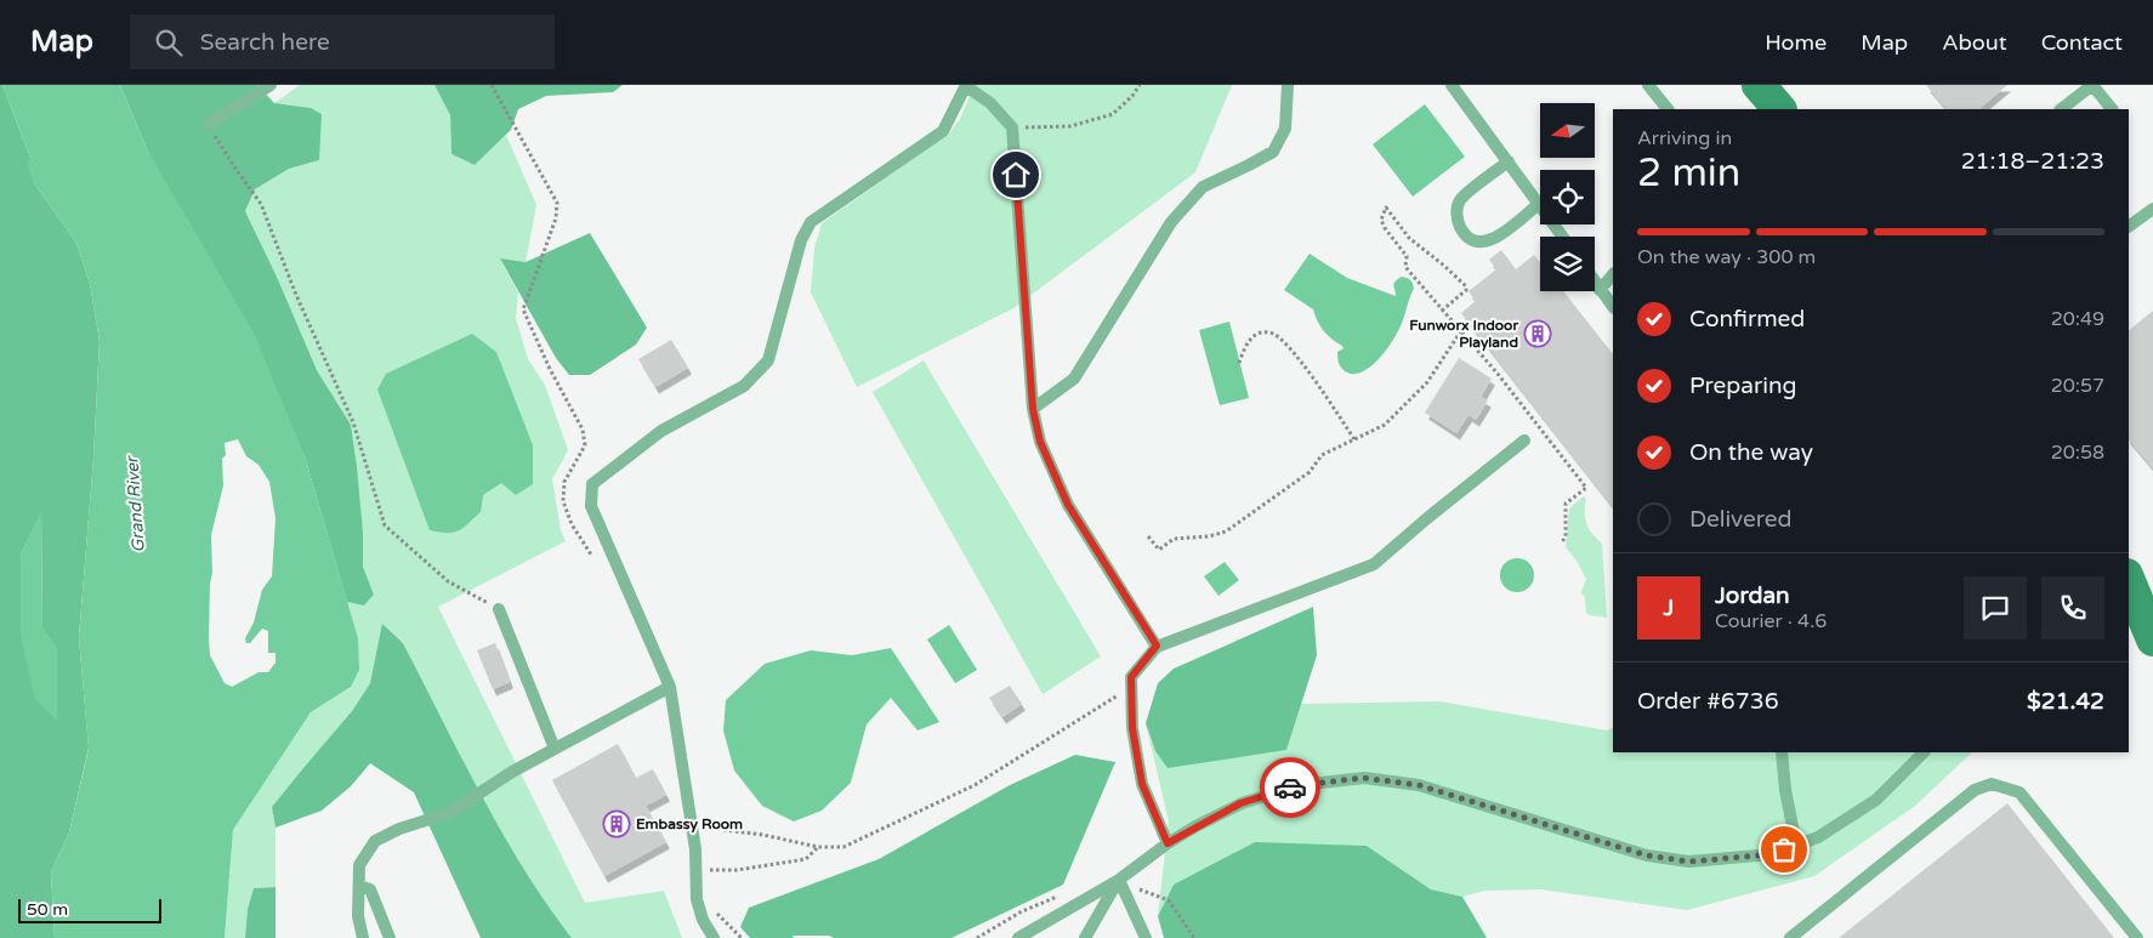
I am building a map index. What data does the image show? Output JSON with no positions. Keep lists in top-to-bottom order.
{
  "water": ["Grand River"],
  "places": {
    "building": ["Funworx Indoor Playland", "Embassy Room"]
  },
  "scale_bar": "50 m",
  "north": "left",
  "page": {
    "header": "Map",
    "search": "Search here",
    "nav": [
      "Home",
      "Map",
      "About",
      "Contact"
    ],
    "heading": ["2 min", "Arriving in", "21:18–21:23"],
    "panel": [
      "Jordan",
      "Courier · 4.6",
      "Order #6736",
      "$21.42"
    ],
    "bar": "On the way · 300 m",
    "list": [
      ["Confirmed", "20:49"],
      ["Preparing", "20:57"],
      ["On the way", "20:58"],
      "Delivered"
    ],
    "round": "J",
    "scale": "50 m"
  }
}
